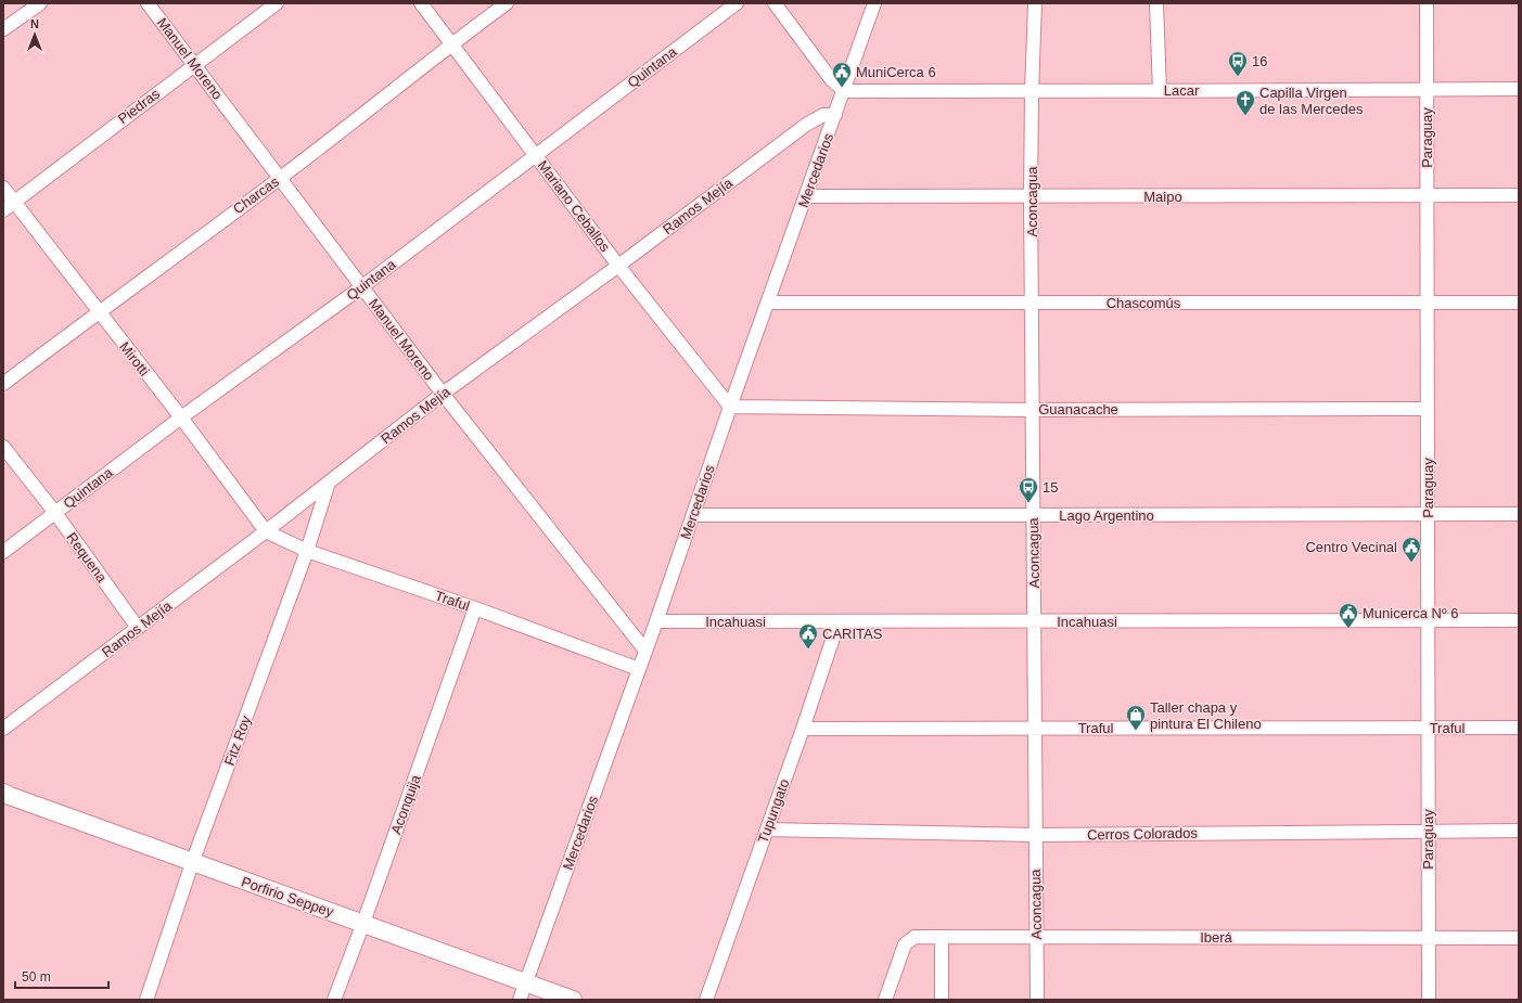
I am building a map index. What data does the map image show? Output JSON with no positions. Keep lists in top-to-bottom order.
{
  "streets": {
    "main road": ["Porfirio Seppey"],
    "street": [
      "Manuel Moreno",
      "Quintana",
      "Lacar",
      "Piedras",
      "Paraguay",
      "Mercedarios",
      "Charcas",
      "Maipo",
      "Aconcagua",
      "Mariano Ceballos",
      "Ramos Mejía",
      "Chascomús",
      "Mirotti",
      "Guanacache",
      "Lago Argentino",
      "Requena",
      "Traful",
      "Incahuasi",
      "Fitz Roy",
      "Aconquija",
      "Tupungato",
      "Cerros Colorados",
      "Iberá"
    ]
  },
  "crossings": [
    ["Manuel Moreno", "Quintana"],
    ["Manuel Moreno", "Piedras"],
    ["Manuel Moreno", "Mercedarios"],
    ["Manuel Moreno", "Charcas"],
    ["Manuel Moreno", "Ramos Mejía"],
    ["Quintana", "Mariano Ceballos"],
    ["Quintana", "Mirotti"],
    ["Quintana", "Requena"],
    ["Lacar", "Paraguay"],
    ["Lacar", "Mercedarios"],
    ["Lacar", "Aconcagua"],
    ["Piedras", "Mirotti"],
    ["Paraguay", "Maipo"],
    ["Paraguay", "Chascomús"],
    ["Paraguay", "Guanacache"],
    ["Paraguay", "Lago Argentino"],
    ["Paraguay", "Traful"],
    ["Paraguay", "Incahuasi"],
    ["Paraguay", "Cerros Colorados"],
    ["Paraguay", "Iberá"],
    ["Mercedarios", "Maipo"],
    ["Mercedarios", "Mariano Ceballos"],
    ["Mercedarios", "Ramos Mejía"],
    ["Mercedarios", "Chascomús"],
    ["Mercedarios", "Guanacache"],
    ["Mercedarios", "Lago Argentino"],
    ["Mercedarios", "Traful"],
    ["Mercedarios", "Incahuasi"],
    ["Mercedarios", "Porfirio Seppey"],
    ["Charcas", "Mariano Ceballos"],
    ["Charcas", "Mirotti"],
    ["Maipo", "Aconcagua"],
    ["Aconcagua", "Chascomús"],
    ["Aconcagua", "Guanacache"],
    ["Aconcagua", "Lago Argentino"],
    ["Aconcagua", "Traful"],
    ["Aconcagua", "Incahuasi"],
    ["Aconcagua", "Cerros Colorados"],
    ["Aconcagua", "Iberá"],
    ["Mariano Ceballos", "Ramos Mejía"],
    ["Mariano Ceballos", "Guanacache"],
    ["Ramos Mejía", "Mirotti"],
    ["Ramos Mejía", "Requena"],
    ["Ramos Mejía", "Traful"],
    ["Ramos Mejía", "Fitz Roy"],
    ["Mirotti", "Traful"],
    ["Traful", "Fitz Roy"],
    ["Traful", "Aconquija"],
    ["Traful", "Tupungato"],
    ["Incahuasi", "Tupungato"],
    ["Fitz Roy", "Porfirio Seppey"],
    ["Aconquija", "Porfirio Seppey"],
    ["Tupungato", "Cerros Colorados"]
  ],
  "places": {
    "bus stop": ["16", "15"],
    "public building": [
      "MuniCerca 6",
      "Centro Vecinal",
      "Municerca Nº 6",
      "CARITAS"
    ],
    "church": ["Capilla Virgen de las Mercedes"],
    "shop": ["Taller chapa y pintura El Chileno"]
  },
  "scale_bar": "50 m",
  "north": "top"
}
